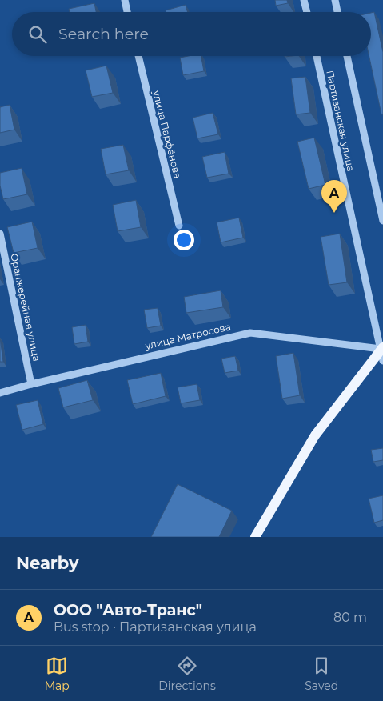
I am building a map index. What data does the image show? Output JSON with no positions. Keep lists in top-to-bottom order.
{
  "streets": {
    "street": [
      "Партизанская улица",
      "улица Парфёнова",
      "Оранжерейная улица",
      "улица Матросова"
    ]
  },
  "crossings": [
    ["Партизанская улица", "улица Матросова"],
    ["Оранжерейная улица", "улица Матросова"]
  ],
  "page": {
    "search": "Search here",
    "pins": "A",
    "heading": "Nearby",
    "list": [
      {
        "mark": "A",
        "name": "ООО \"Авто-Транс\"",
        "note": "Bus stop · Партизанская улица",
        "value": "80 m"
      }
    ],
    "nav": ["Map", "Directions", "Saved"]
  }
}
